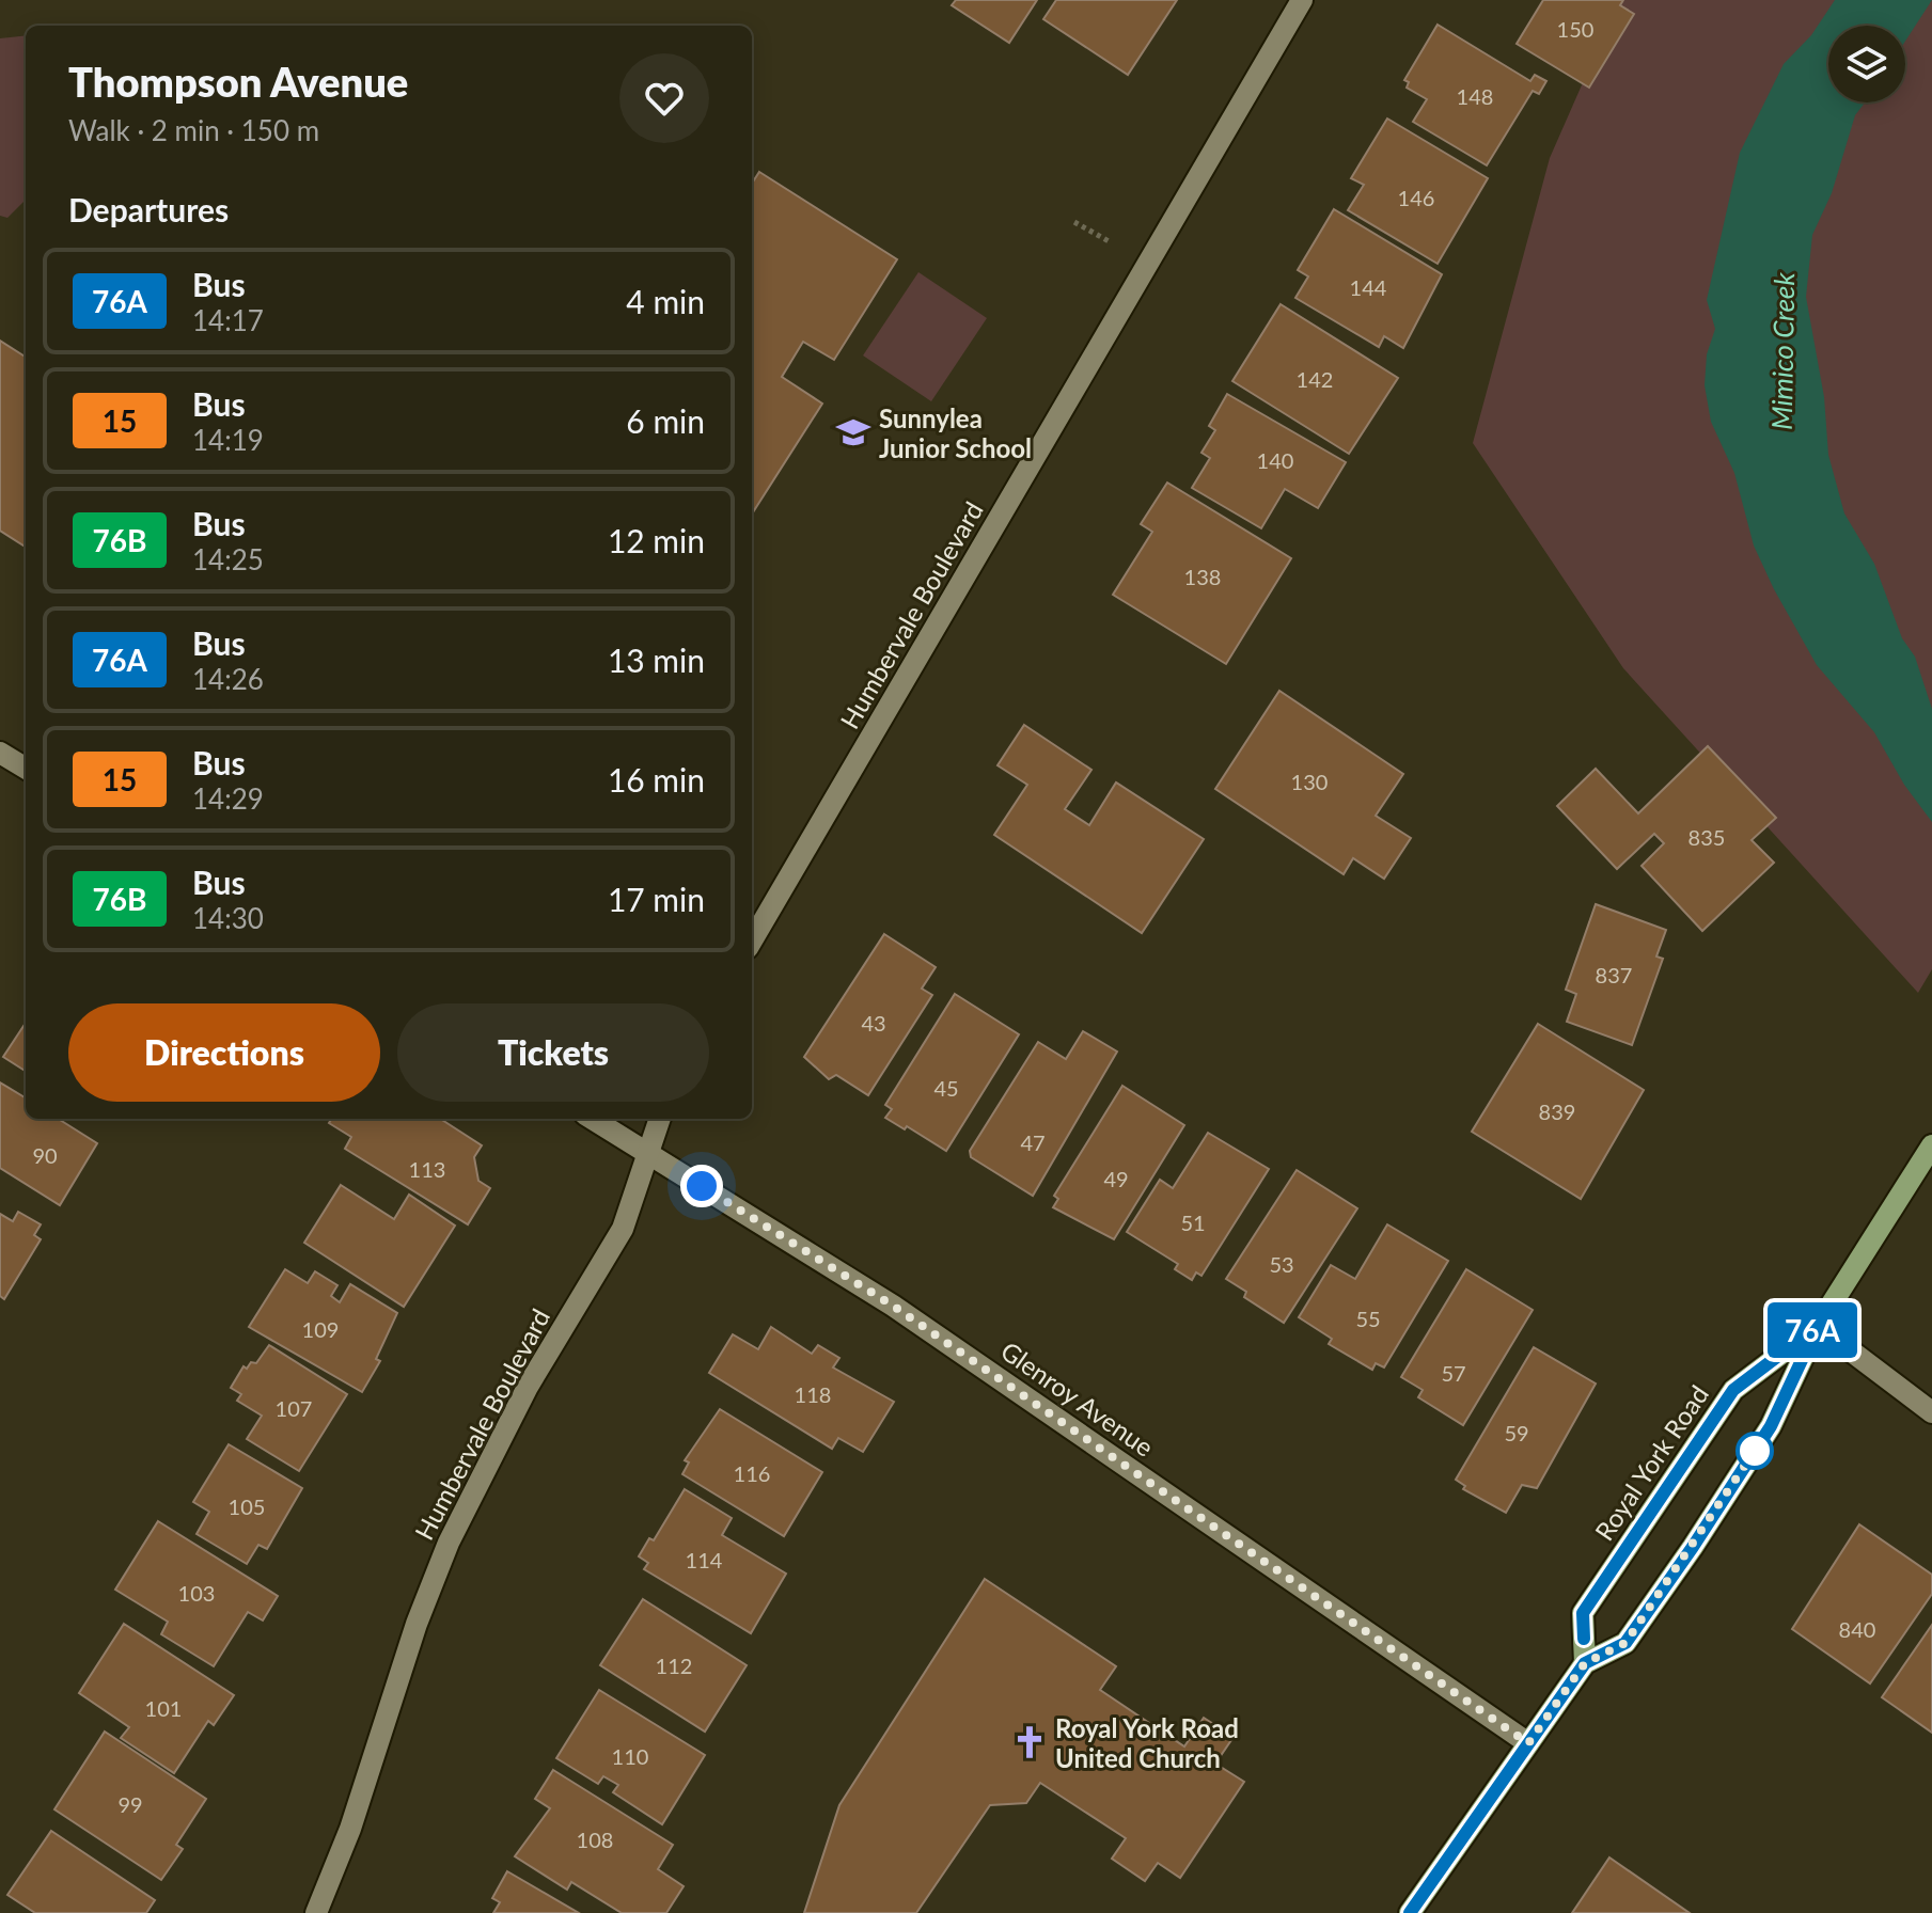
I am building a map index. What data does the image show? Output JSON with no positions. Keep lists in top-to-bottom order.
{
  "streets": {
    "main road": ["Royal York Road"],
    "street": ["Humbervale Boulevard", "Glenroy Avenue"]
  },
  "crossings": [
    ["Humbervale Boulevard", "Glenroy Avenue"],
    ["Glenroy Avenue", "Royal York Road"]
  ],
  "water": ["Mimico Creek"],
  "places": {
    "school or university": ["Sunnylea Junior School"],
    "church": ["Royal York Road United Church"]
  },
  "lines": ["bus line 76A"],
  "house_numbers": [
    "150",
    "148",
    "146",
    "144",
    "142",
    "140",
    "138",
    "130",
    "835",
    "837",
    "43",
    "45",
    "839",
    "47",
    "90",
    "113",
    "49",
    "51",
    "53",
    "55",
    "109",
    "57",
    "118",
    "107",
    "59",
    "116",
    "105",
    "114",
    "103",
    "840",
    "112",
    "101",
    "110",
    "99",
    "108"
  ],
  "page": {
    "on_map": "76A",
    "heading": [
      ["Thompson Avenue", "Walk · 2 min · 150 m"],
      "Departures"
    ],
    "list": [
      {
        "mark": "76A",
        "name": "Bus",
        "note": "14:17",
        "value": "4 min"
      },
      {
        "mark": "15",
        "name": "Bus",
        "note": "14:19",
        "value": "6 min"
      },
      {
        "mark": "76B",
        "name": "Bus",
        "note": "14:25",
        "value": "12 min"
      },
      {
        "mark": "76A",
        "name": "Bus",
        "note": "14:26",
        "value": "13 min"
      },
      {
        "mark": "15",
        "name": "Bus",
        "note": "14:29",
        "value": "16 min"
      },
      {
        "mark": "76B",
        "name": "Bus",
        "note": "14:30",
        "value": "17 min"
      }
    ],
    "buttons": ["Directions", "Tickets"]
  }
}
